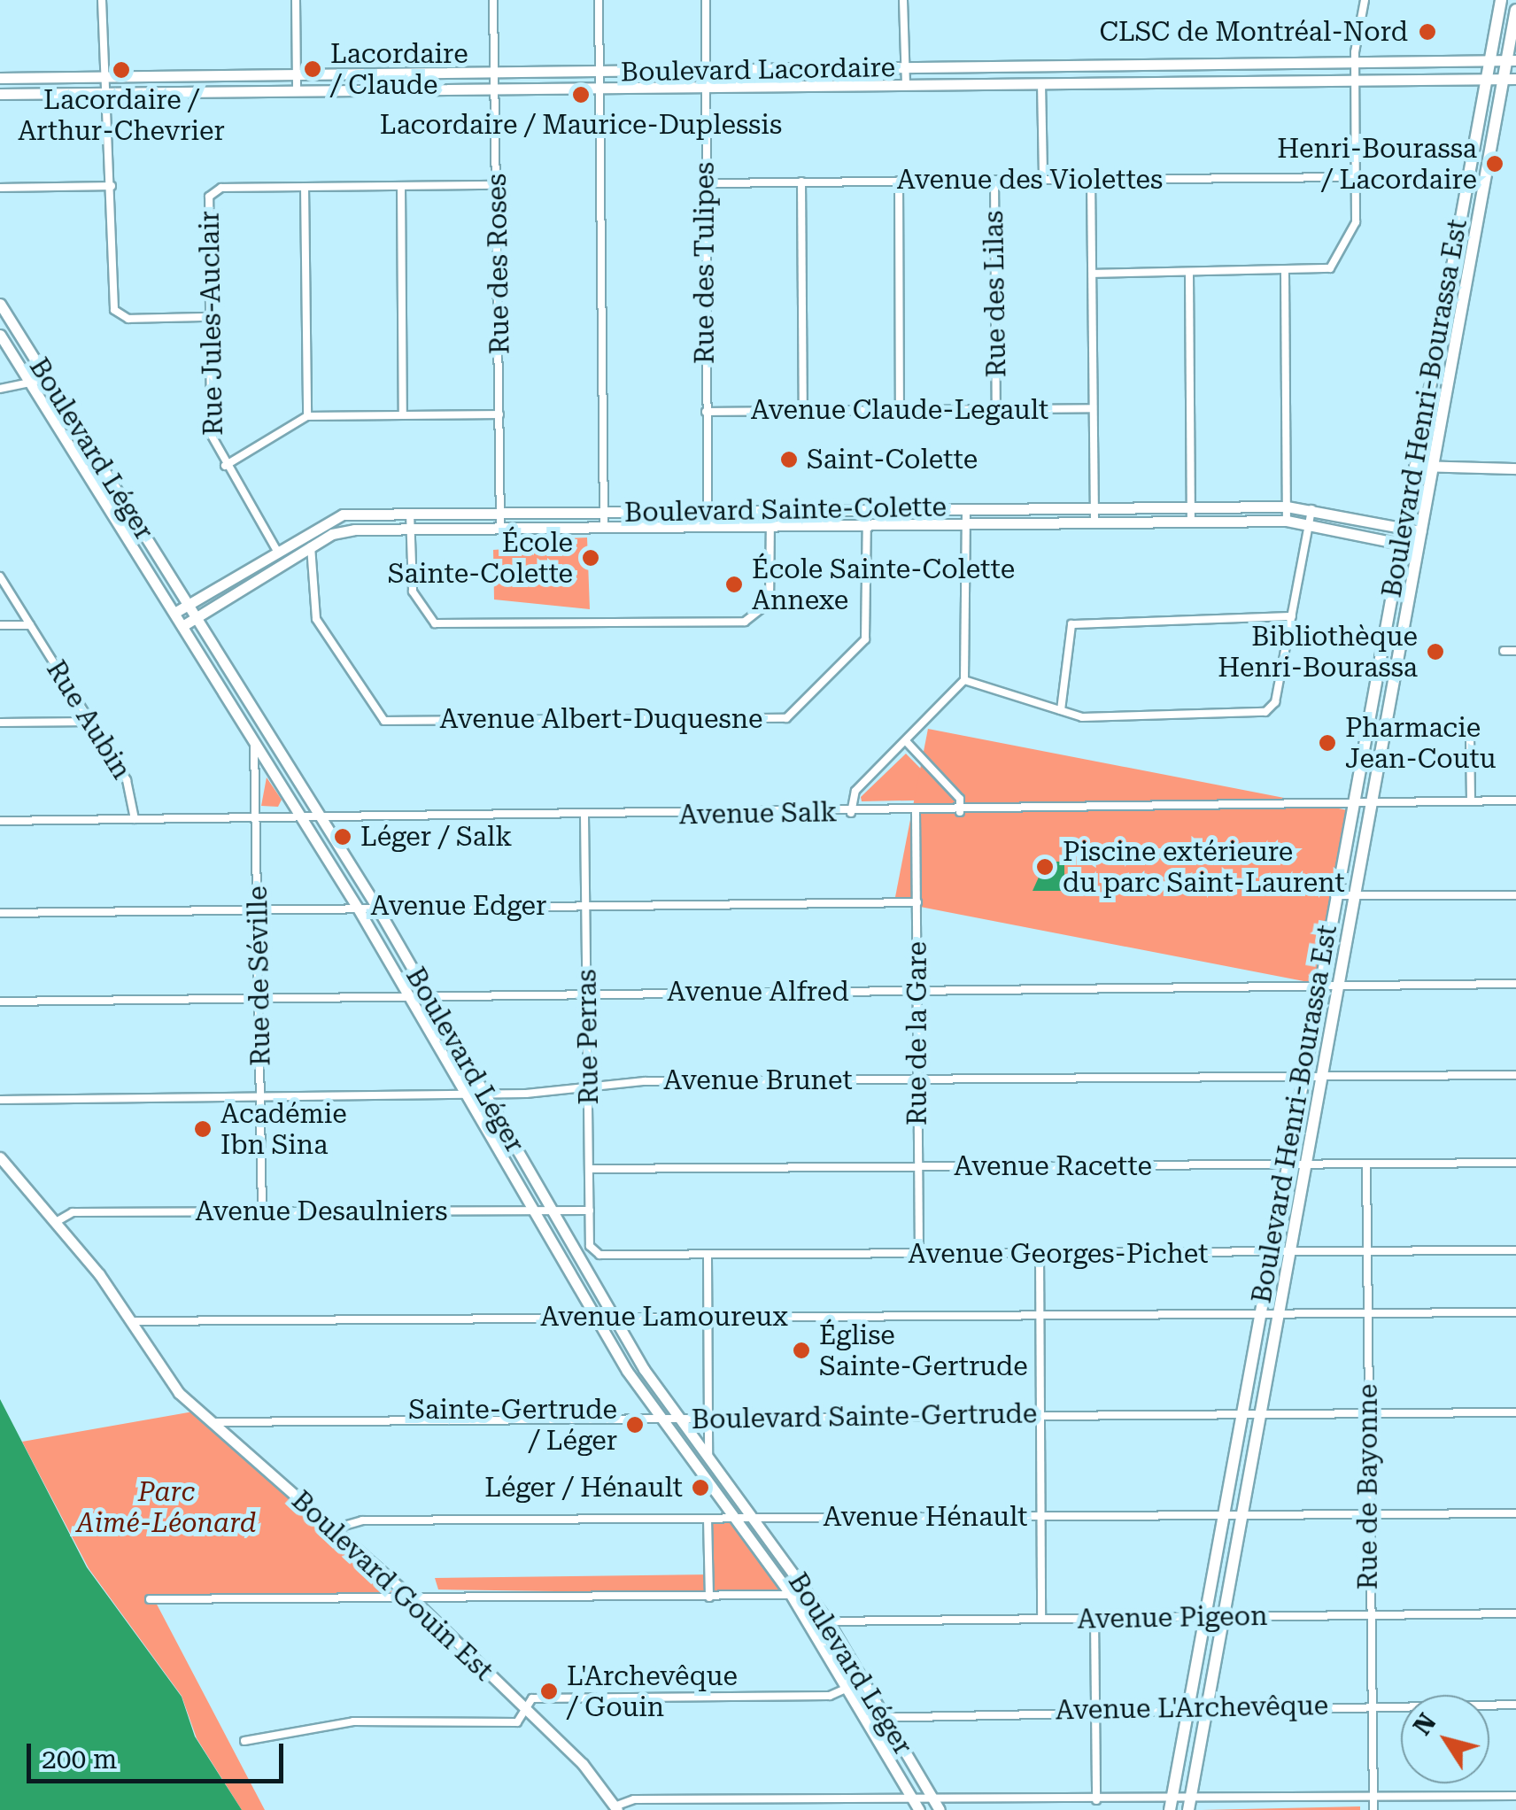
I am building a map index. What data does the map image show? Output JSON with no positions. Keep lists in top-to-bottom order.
{
  "streets": {
    "main road": [
      "Boulevard Lacordaire",
      "Boulevard Henri-Bourassa Est",
      "Boulevard Léger",
      "Boulevard Sainte-Colette",
      "Boulevard Gouin Est"
    ],
    "street": [
      "Avenue des Violettes",
      "Rue des Tulipes",
      "Rue des Roses",
      "Rue des Lilas",
      "Rue Jules-Auclair",
      "Avenue Claude-Legault",
      "Avenue Albert-Duquesne",
      "Rue Aubin",
      "Avenue Salk",
      "Avenue Edger",
      "Rue de Séville",
      "Avenue Alfred",
      "Rue de la Gare",
      "Rue Perras",
      "Avenue Brunet",
      "Avenue Racette",
      "Avenue Desaulniers",
      "Avenue Georges-Pichet",
      "Avenue Lamoureux",
      "Boulevard Sainte-Gertrude",
      "Rue de Bayonne",
      "Avenue Hénault",
      "Avenue Pigeon",
      "Avenue L'Archevêque"
    ]
  },
  "crossings": [
    ["Boulevard Lacordaire", "Rue des Tulipes"],
    ["Boulevard Lacordaire", "Rue des Roses"],
    ["Boulevard Lacordaire", "Boulevard Henri-Bourassa Est"],
    ["Avenue des Violettes", "Rue des Tulipes"],
    ["Avenue des Violettes", "Rue des Lilas"],
    ["Rue des Tulipes", "Avenue Claude-Legault"],
    ["Rue des Tulipes", "Boulevard Sainte-Colette"],
    ["Rue des Roses", "Rue Jules-Auclair"],
    ["Rue des Roses", "Boulevard Sainte-Colette"],
    ["Rue des Lilas", "Avenue Claude-Legault"],
    ["Rue Jules-Auclair", "Boulevard Sainte-Colette"],
    ["Boulevard Henri-Bourassa Est", "Boulevard Sainte-Colette"],
    ["Boulevard Henri-Bourassa Est", "Avenue Salk"],
    ["Boulevard Henri-Bourassa Est", "Avenue Alfred"],
    ["Boulevard Henri-Bourassa Est", "Avenue Brunet"],
    ["Boulevard Henri-Bourassa Est", "Avenue Racette"],
    ["Boulevard Henri-Bourassa Est", "Avenue Georges-Pichet"],
    ["Boulevard Henri-Bourassa Est", "Avenue Lamoureux"],
    ["Boulevard Henri-Bourassa Est", "Boulevard Sainte-Gertrude"],
    ["Boulevard Henri-Bourassa Est", "Avenue Hénault"],
    ["Boulevard Henri-Bourassa Est", "Avenue Pigeon"],
    ["Boulevard Henri-Bourassa Est", "Avenue L'Archevêque"],
    ["Boulevard Léger", "Boulevard Sainte-Colette"],
    ["Boulevard Léger", "Avenue Salk"],
    ["Boulevard Léger", "Avenue Edger"],
    ["Boulevard Léger", "Rue de Séville"],
    ["Boulevard Léger", "Avenue Alfred"],
    ["Boulevard Léger", "Avenue Brunet"],
    ["Boulevard Léger", "Avenue Desaulniers"],
    ["Boulevard Léger", "Avenue Lamoureux"],
    ["Boulevard Léger", "Boulevard Sainte-Gertrude"],
    ["Boulevard Léger", "Avenue Hénault"],
    ["Boulevard Léger", "Avenue Pigeon"],
    ["Boulevard Léger", "Avenue L'Archevêque"],
    ["Boulevard Sainte-Colette", "Avenue Albert-Duquesne"],
    ["Rue Aubin", "Avenue Salk"],
    ["Avenue Salk", "Rue de Séville"],
    ["Avenue Salk", "Rue de la Gare"],
    ["Avenue Salk", "Rue Perras"],
    ["Avenue Edger", "Rue de Séville"],
    ["Avenue Edger", "Rue de la Gare"],
    ["Avenue Edger", "Rue Perras"],
    ["Rue de Séville", "Avenue Alfred"],
    ["Rue de Séville", "Avenue Brunet"],
    ["Rue de Séville", "Avenue Desaulniers"],
    ["Avenue Alfred", "Rue de la Gare"],
    ["Avenue Alfred", "Rue Perras"],
    ["Rue de la Gare", "Avenue Brunet"],
    ["Rue de la Gare", "Avenue Racette"],
    ["Rue de la Gare", "Avenue Georges-Pichet"],
    ["Rue Perras", "Avenue Brunet"],
    ["Rue Perras", "Avenue Racette"],
    ["Rue Perras", "Avenue Desaulniers"],
    ["Rue Perras", "Avenue Georges-Pichet"],
    ["Avenue Racette", "Rue de Bayonne"],
    ["Avenue Desaulniers", "Boulevard Gouin Est"],
    ["Avenue Georges-Pichet", "Rue de Bayonne"],
    ["Avenue Lamoureux", "Rue de Bayonne"],
    ["Avenue Lamoureux", "Boulevard Gouin Est"],
    ["Boulevard Sainte-Gertrude", "Rue de Bayonne"],
    ["Boulevard Sainte-Gertrude", "Boulevard Gouin Est"],
    ["Rue de Bayonne", "Avenue Hénault"],
    ["Rue de Bayonne", "Avenue Pigeon"],
    ["Rue de Bayonne", "Avenue L'Archevêque"],
    ["Avenue Hénault", "Boulevard Gouin Est"]
  ],
  "parks": ["Parc Aimé-Léonard"],
  "places": [
    "CLSC de Montréal-Nord",
    "Lacordaire / Claude",
    "Lacordaire / Arthur-Chevrier",
    "Lacordaire / Maurice-Duplessis",
    "Henri-Bourassa / Lacordaire",
    "Saint-Colette",
    "École Sainte-Colette",
    "École Sainte-Colette Annexe",
    "Bibliothèque Henri-Bourassa",
    "Pharmacie Jean-Coutu",
    "Léger / Salk",
    "Piscine extérieure du parc Saint-Laurent",
    "Académie Ibn Sina",
    "Église Sainte-Gertrude",
    "Sainte-Gertrude / Léger",
    "Léger / Hénault",
    "L'Archevêque / Gouin"
  ],
  "scale_bar": "200 m",
  "north": "top left"
}
